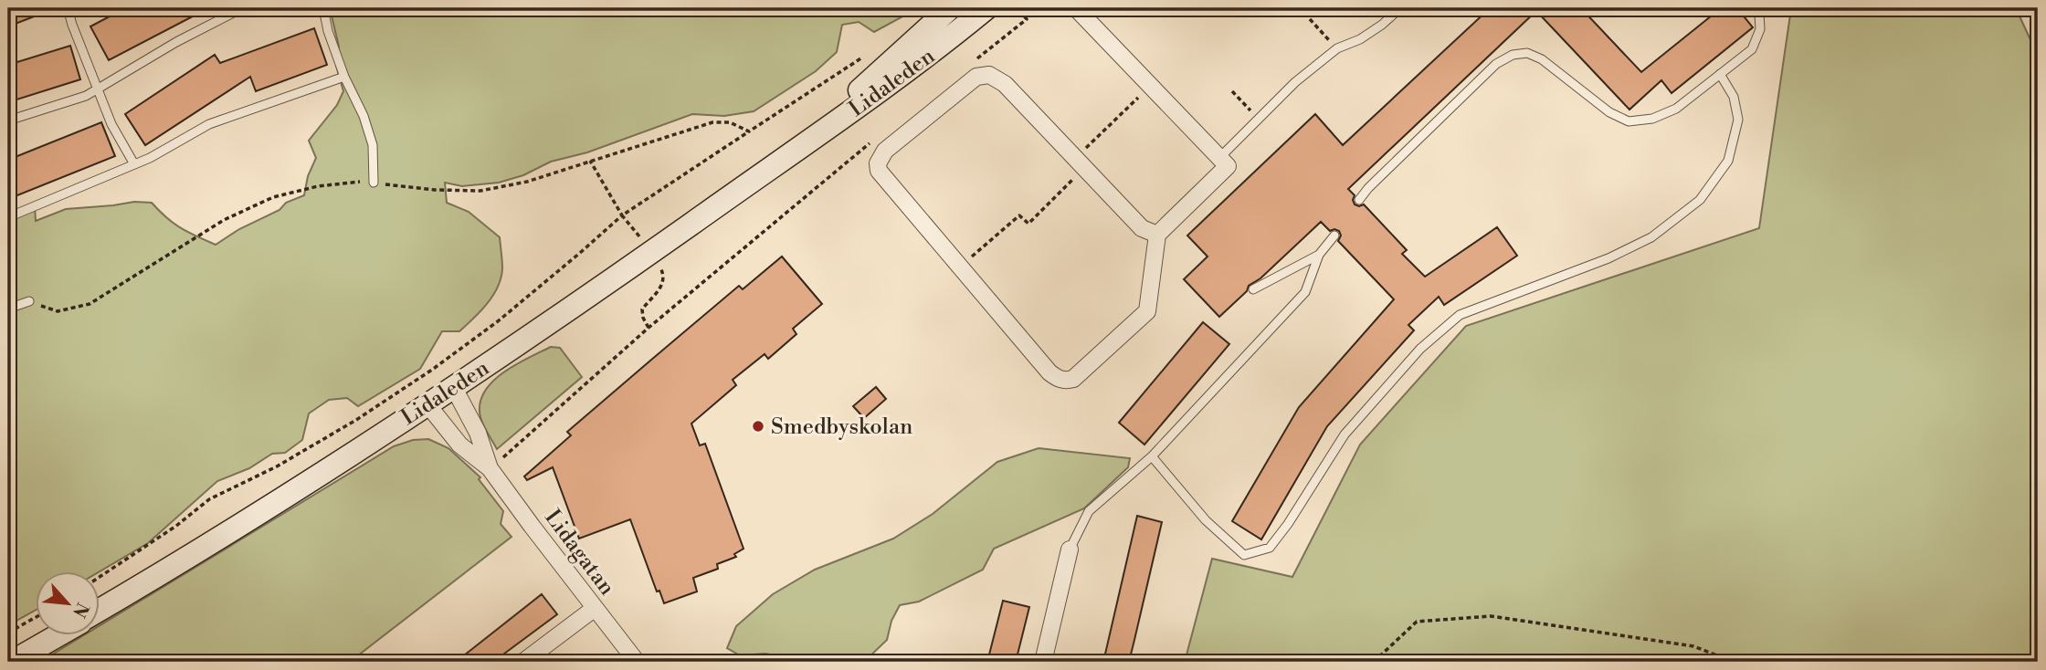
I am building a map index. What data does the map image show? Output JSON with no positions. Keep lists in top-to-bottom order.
{
  "streets": {
    "street": ["Lidaleden", "Lidagatan"]
  },
  "crossings": [
    ["Lidaleden", "Lidagatan"]
  ],
  "places": ["Smedbyskolan"],
  "north": "bottom right"
}
